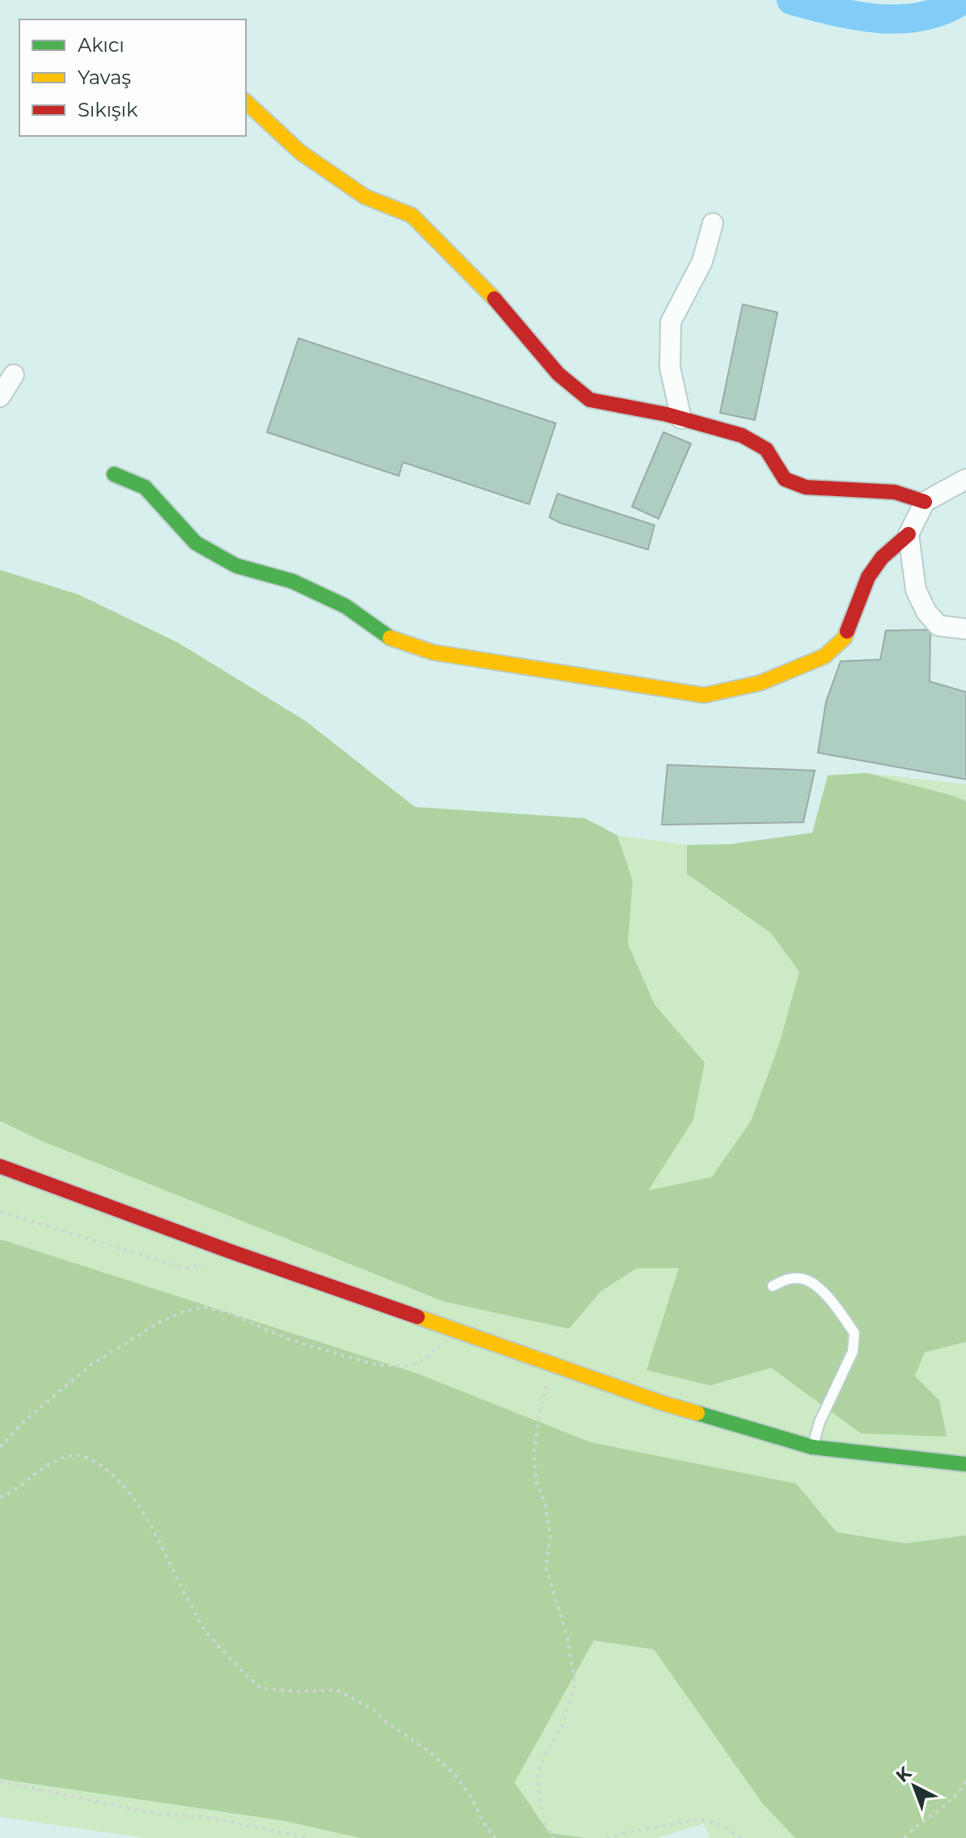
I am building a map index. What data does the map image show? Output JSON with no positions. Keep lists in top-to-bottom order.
{
  "legend": ["Akıcı", "Yavaş", "Sıkışık"],
  "north": "top left"
}
